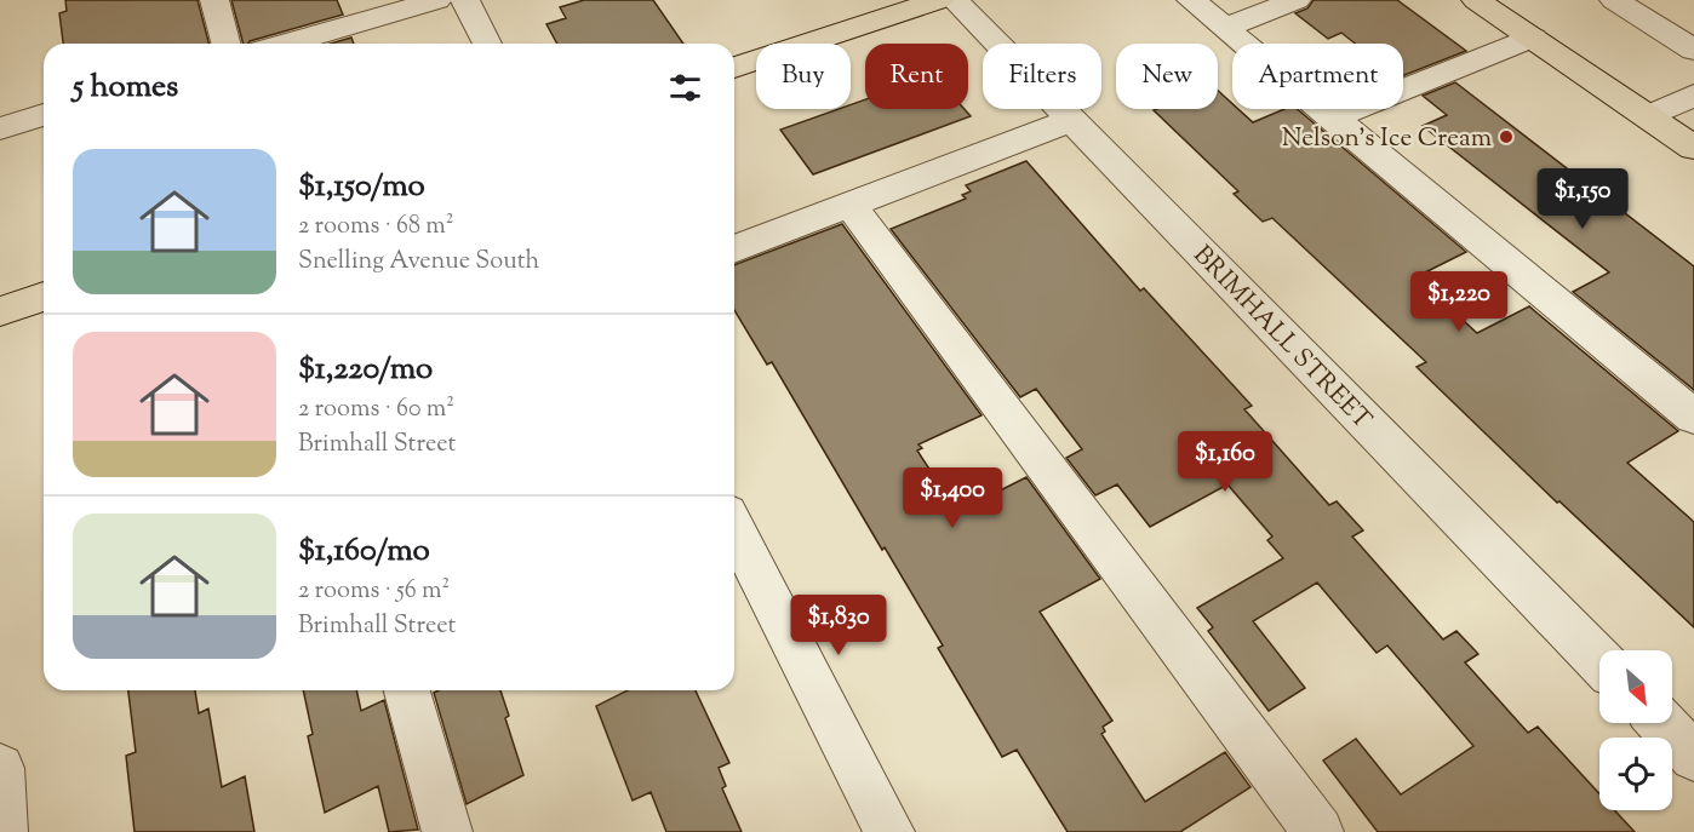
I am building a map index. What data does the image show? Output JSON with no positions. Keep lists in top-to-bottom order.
{
  "streets": {
    "street": ["BRIMHALL STREET"]
  },
  "places": ["Nelson's Ice Cream"],
  "north": "bottom right",
  "page": {
    "chip": [
      "Buy",
      "Rent",
      "Filters",
      "New",
      "Apartment"
    ],
    "heading": "5 homes",
    "list": [
      {
        "name": "$1,150/mo",
        "note": "2 rooms · 68 m² · Snelling Avenue South"
      },
      {
        "name": "$1,220/mo",
        "note": "2 rooms · 60 m² · Brimhall Street"
      },
      {
        "name": "$1,160/mo",
        "note": "2 rooms · 56 m² · Brimhall Street"
      }
    ],
    "price": [
      "$1,150",
      "$1,220",
      "$1,160",
      "$1,400",
      "$1,830"
    ]
  }
}
